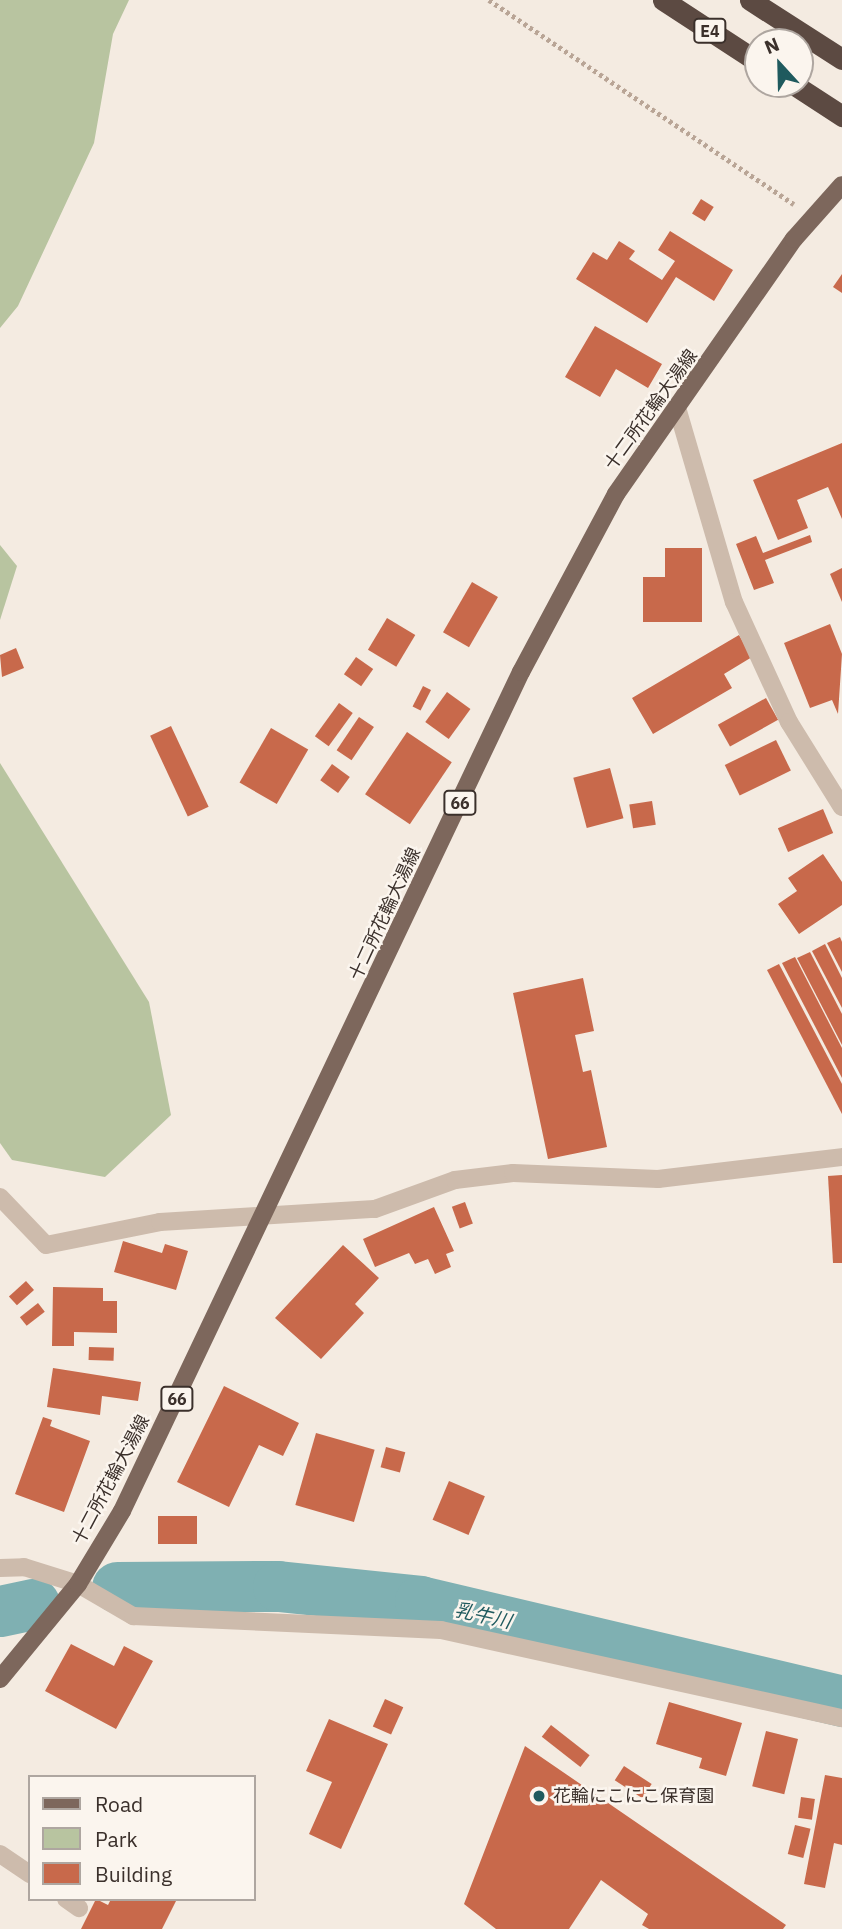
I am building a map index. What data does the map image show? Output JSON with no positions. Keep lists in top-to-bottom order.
{
  "streets": {
    "highway": ["E4"],
    "main road": ["十二所花輪大湯線", "66"]
  },
  "water": ["乳牛川"],
  "places": ["花輪にこにこ保育園"],
  "legend": ["Road", "Park", "Building"],
  "north": "top"
}
